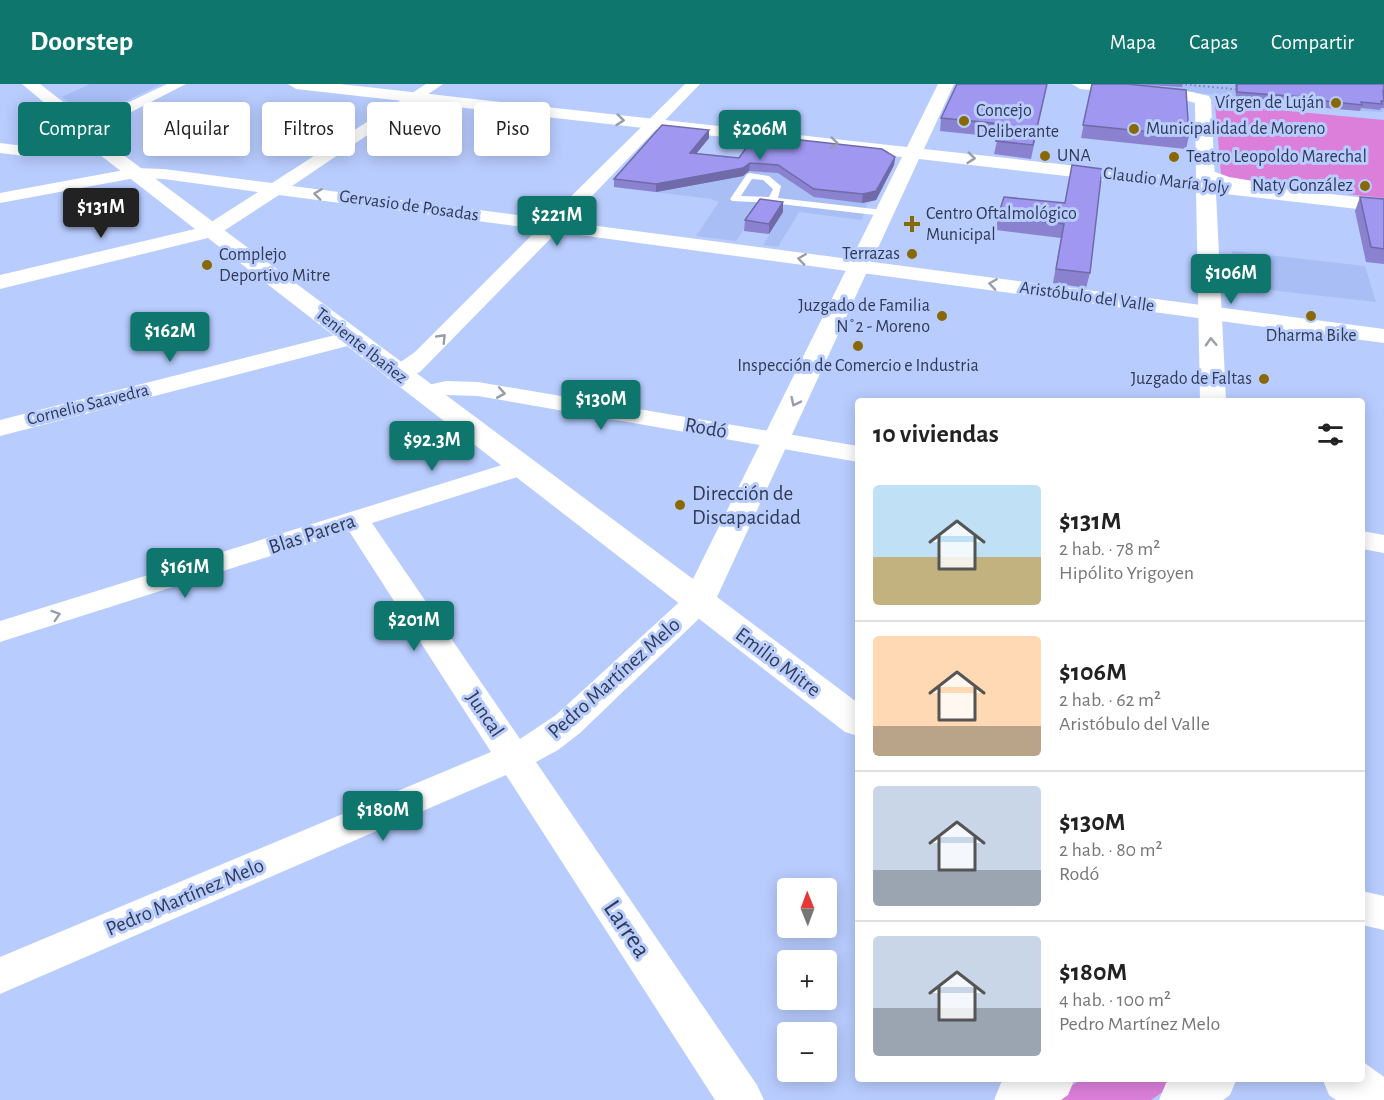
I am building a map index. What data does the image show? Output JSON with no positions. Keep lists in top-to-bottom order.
{
  "streets": {
    "street": [
      "Claudio María Joly",
      "Gervasio de Posadas",
      "Aristóbulo del Valle",
      "Teniente Ibañez",
      "Cornelio Saavedra",
      "Rodó",
      "Blas Parera",
      "Emilio Mitre",
      "Pedro Martínez Melo",
      "Juncal",
      "Larrea"
    ]
  },
  "crossings": [
    ["Claudio María Joly", "Pedro Martínez Melo"],
    ["Gervasio de Posadas", "Aristóbulo del Valle"],
    ["Gervasio de Posadas", "Teniente Ibañez"],
    ["Gervasio de Posadas", "Pedro Martínez Melo"],
    ["Aristóbulo del Valle", "Pedro Martínez Melo"],
    ["Teniente Ibañez", "Cornelio Saavedra"],
    ["Teniente Ibañez", "Rodó"],
    ["Teniente Ibañez", "Blas Parera"],
    ["Teniente Ibañez", "Emilio Mitre"],
    ["Teniente Ibañez", "Pedro Martínez Melo"],
    ["Rodó", "Pedro Martínez Melo"],
    ["Blas Parera", "Juncal"],
    ["Emilio Mitre", "Pedro Martínez Melo"],
    ["Pedro Martínez Melo", "Juncal"],
    ["Pedro Martínez Melo", "Larrea"],
    ["Juncal", "Larrea"]
  ],
  "one_way": [
    "Claudio María Joly",
    "Gervasio de Posadas",
    "Aristóbulo del Valle",
    "Rodó",
    "Blas Parera"
  ],
  "places": {
    "other": [
      "Vírgen de Luján",
      "Concejo Deliberante",
      "Municipalidad de Moreno",
      "UNA",
      "Teatro Leopoldo Marechal",
      "Naty González",
      "Terrazas",
      "Complejo Deportivo Mitre",
      "Juzgado de Familia N˚2 - Moreno",
      "Dharma Bike",
      "Inspección de Comercio e Industria",
      "Juzgado de Faltas",
      "Dirección de Discapacidad"
    ],
    "health": ["Centro Oftalmológico Municipal"]
  },
  "north": "top",
  "page": {
    "header": "Doorstep",
    "nav": ["Mapa", "Capas", "Compartir"],
    "chip": [
      "Comprar",
      "Alquilar",
      "Filtros",
      "Nuevo",
      "Piso"
    ],
    "price": [
      "$206M",
      "$131M",
      "$221M",
      "$106M",
      "$162M",
      "$130M",
      "$92.3M",
      "$161M",
      "$201M",
      "$180M"
    ],
    "heading": "10 viviendas",
    "list": [
      {
        "name": "$131M",
        "note": "2 hab. · 78 m² · Hipólito Yrigoyen"
      },
      {
        "name": "$106M",
        "note": "2 hab. · 62 m² · Aristóbulo del Valle"
      },
      {
        "name": "$130M",
        "note": "2 hab. · 80 m² · Rodó"
      },
      {
        "name": "$180M",
        "note": "4 hab. · 100 m² · Pedro Martínez Melo"
      }
    ],
    "map_buttons": ["+", "−"]
  }
}
